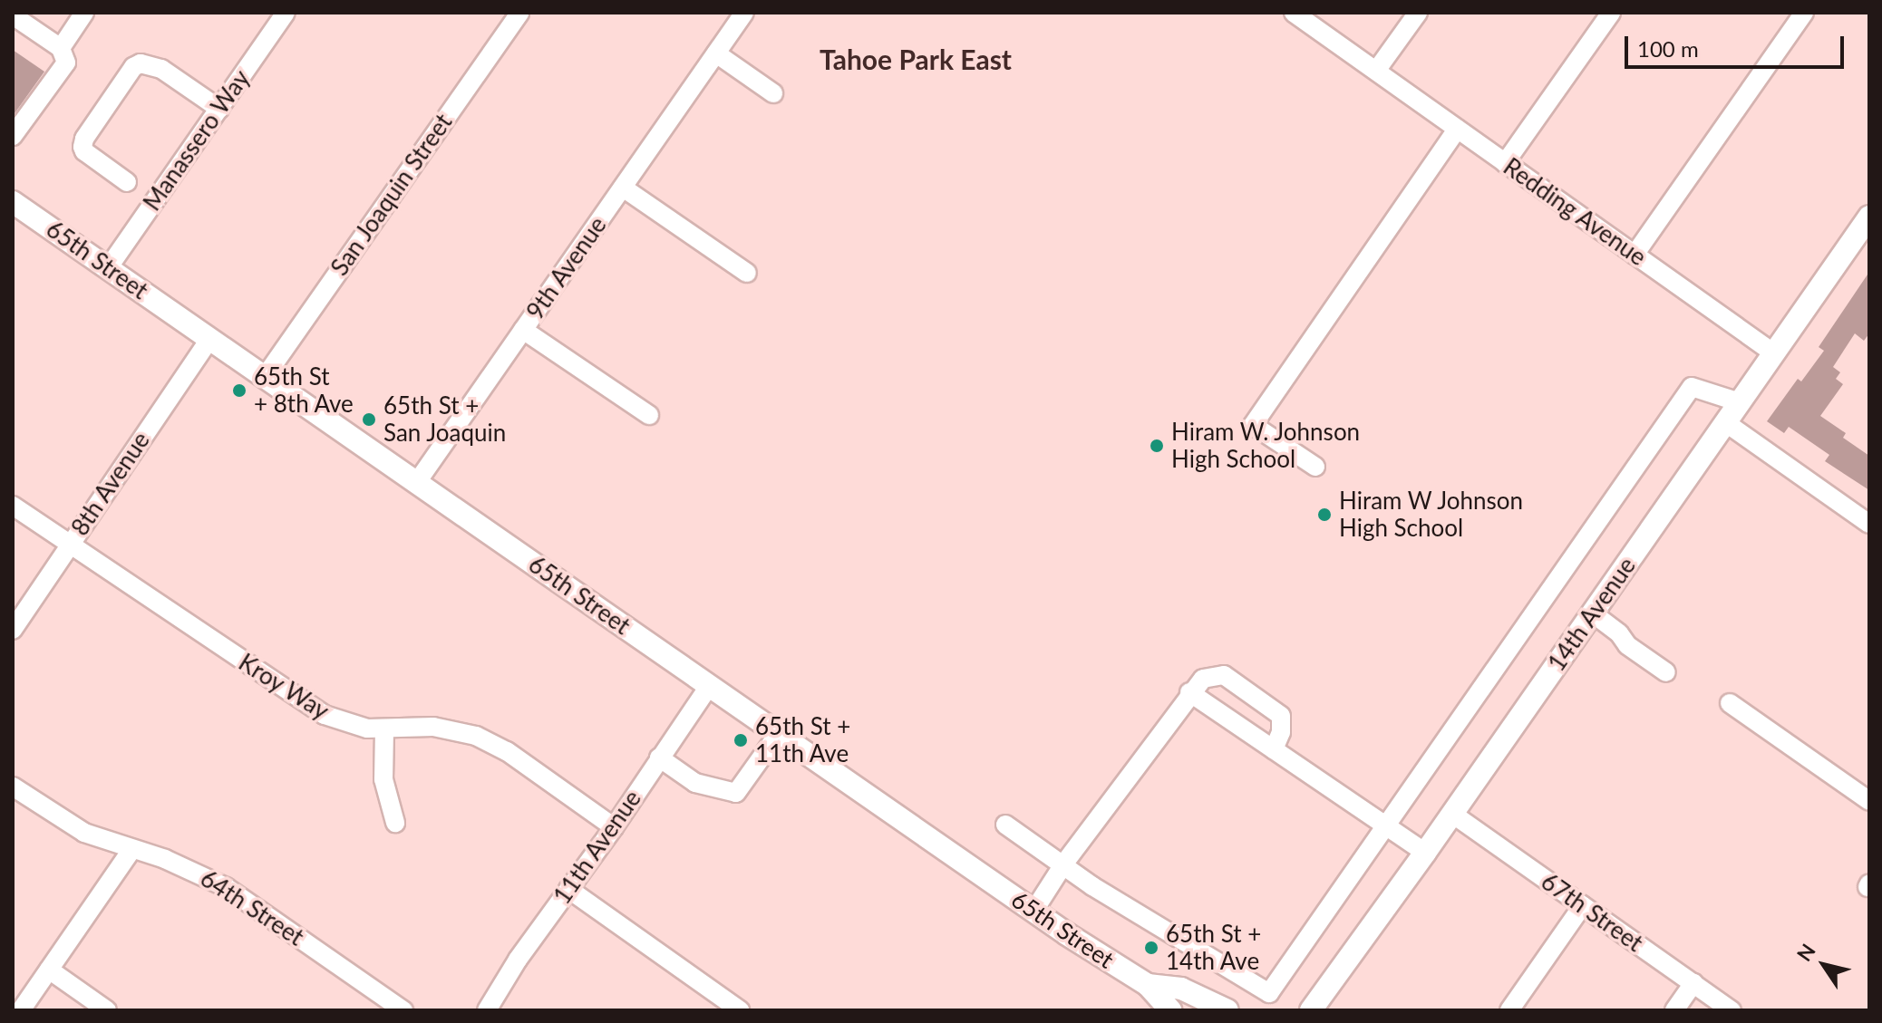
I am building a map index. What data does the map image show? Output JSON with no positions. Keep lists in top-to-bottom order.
{
  "streets": {
    "main road": ["65th Street", "14th Avenue"],
    "street": [
      "Manassero Way",
      "San Joaquin Street",
      "Redding Avenue",
      "9th Avenue",
      "8th Avenue",
      "Kroy Way",
      "11th Avenue",
      "64th Street",
      "67th Street"
    ]
  },
  "crossings": [
    ["Manassero Way", "65th Street"],
    ["San Joaquin Street", "65th Street"],
    ["Redding Avenue", "14th Avenue"],
    ["65th Street", "9th Avenue"],
    ["65th Street", "8th Avenue"],
    ["65th Street", "11th Avenue"],
    ["8th Avenue", "Kroy Way"],
    ["14th Avenue", "67th Street"],
    ["Kroy Way", "11th Avenue"]
  ],
  "districts": ["Tahoe Park East"],
  "places": [
    "65th St + 8th Ave",
    "65th St + San Joaquin",
    "Hiram W. Johnson High School",
    "Hiram W Johnson High School",
    "65th St + 11th Ave",
    "65th St + 14th Ave"
  ],
  "scale_bar": "100 m",
  "north": "top left"
}
